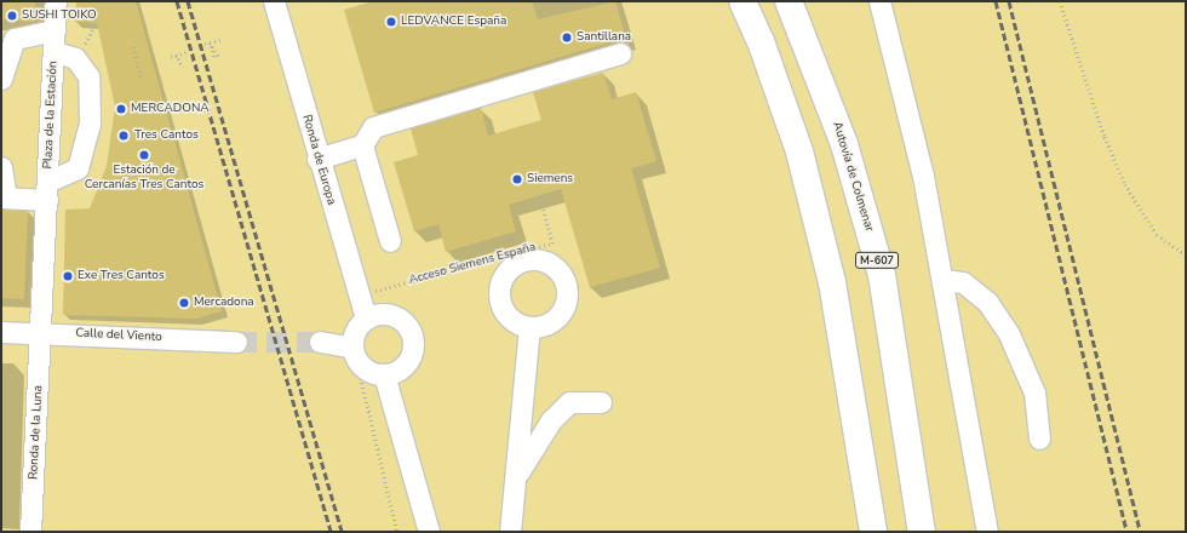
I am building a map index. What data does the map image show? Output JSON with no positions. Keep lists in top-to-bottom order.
{
  "streets": {
    "highway": ["Autovía de Colmenar", "M-607"],
    "street": [
      "Plaza de la Estación",
      "Ronda de Europa",
      "Calle del Viento",
      "Ronda de la Luna"
    ],
    "path": ["Acceso Siemens España"]
  },
  "crossings": [
    ["Plaza de la Estación", "Calle del Viento"],
    ["Plaza de la Estación", "Ronda de la Luna"],
    ["Ronda de Europa", "Acceso Siemens España"],
    ["Calle del Viento", "Ronda de la Luna"]
  ],
  "places": [
    "SUSHI TOIKO",
    "LEDVANCE España",
    "Santillana",
    "MERCADONA",
    "Tres Cantos",
    "Estación de Cercanías Tres Cantos",
    "Siemens",
    "Exe Tres Cantos",
    "Mercadona"
  ]
}
